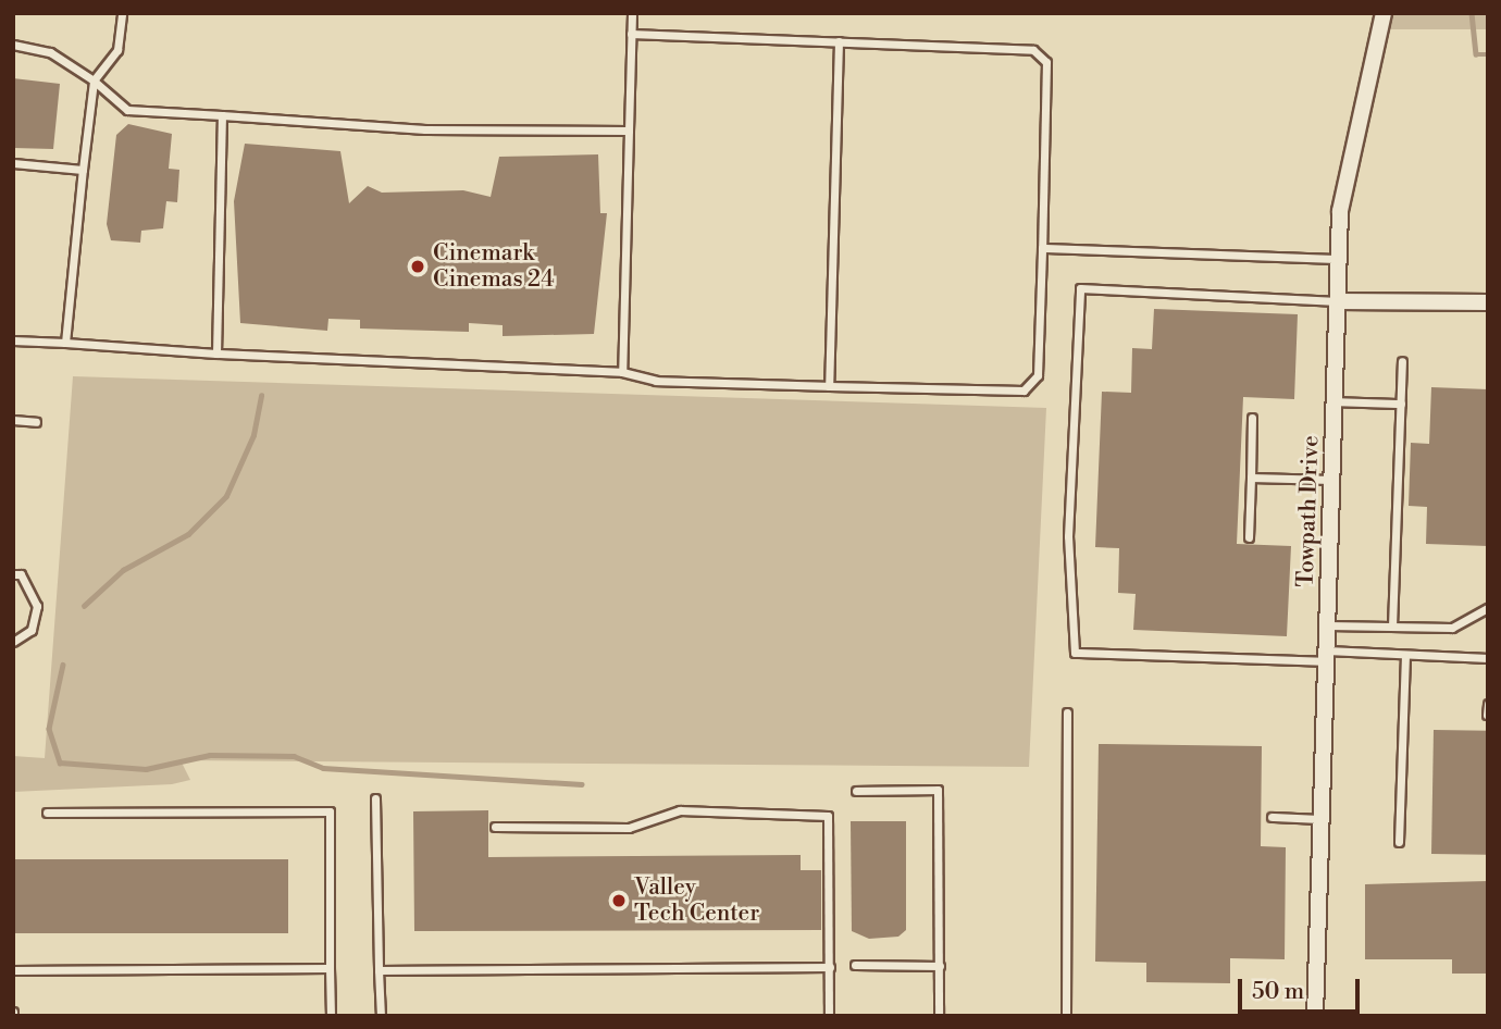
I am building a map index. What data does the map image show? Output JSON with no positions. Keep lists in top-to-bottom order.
{
  "streets": {
    "street": ["Towpath Drive"]
  },
  "places": ["Cinemark Cinemas 24", "Valley Tech Center"],
  "scale_bar": "50 m"
}
